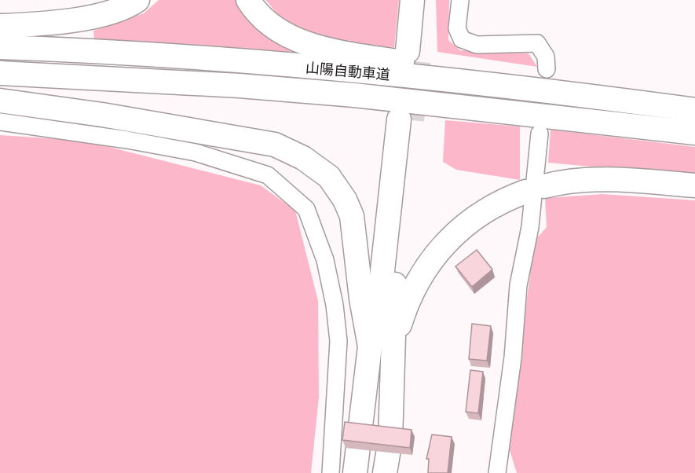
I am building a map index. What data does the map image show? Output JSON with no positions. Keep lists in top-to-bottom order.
{
  "streets": {
    "highway": ["山陽自動車道"]
  }
}
